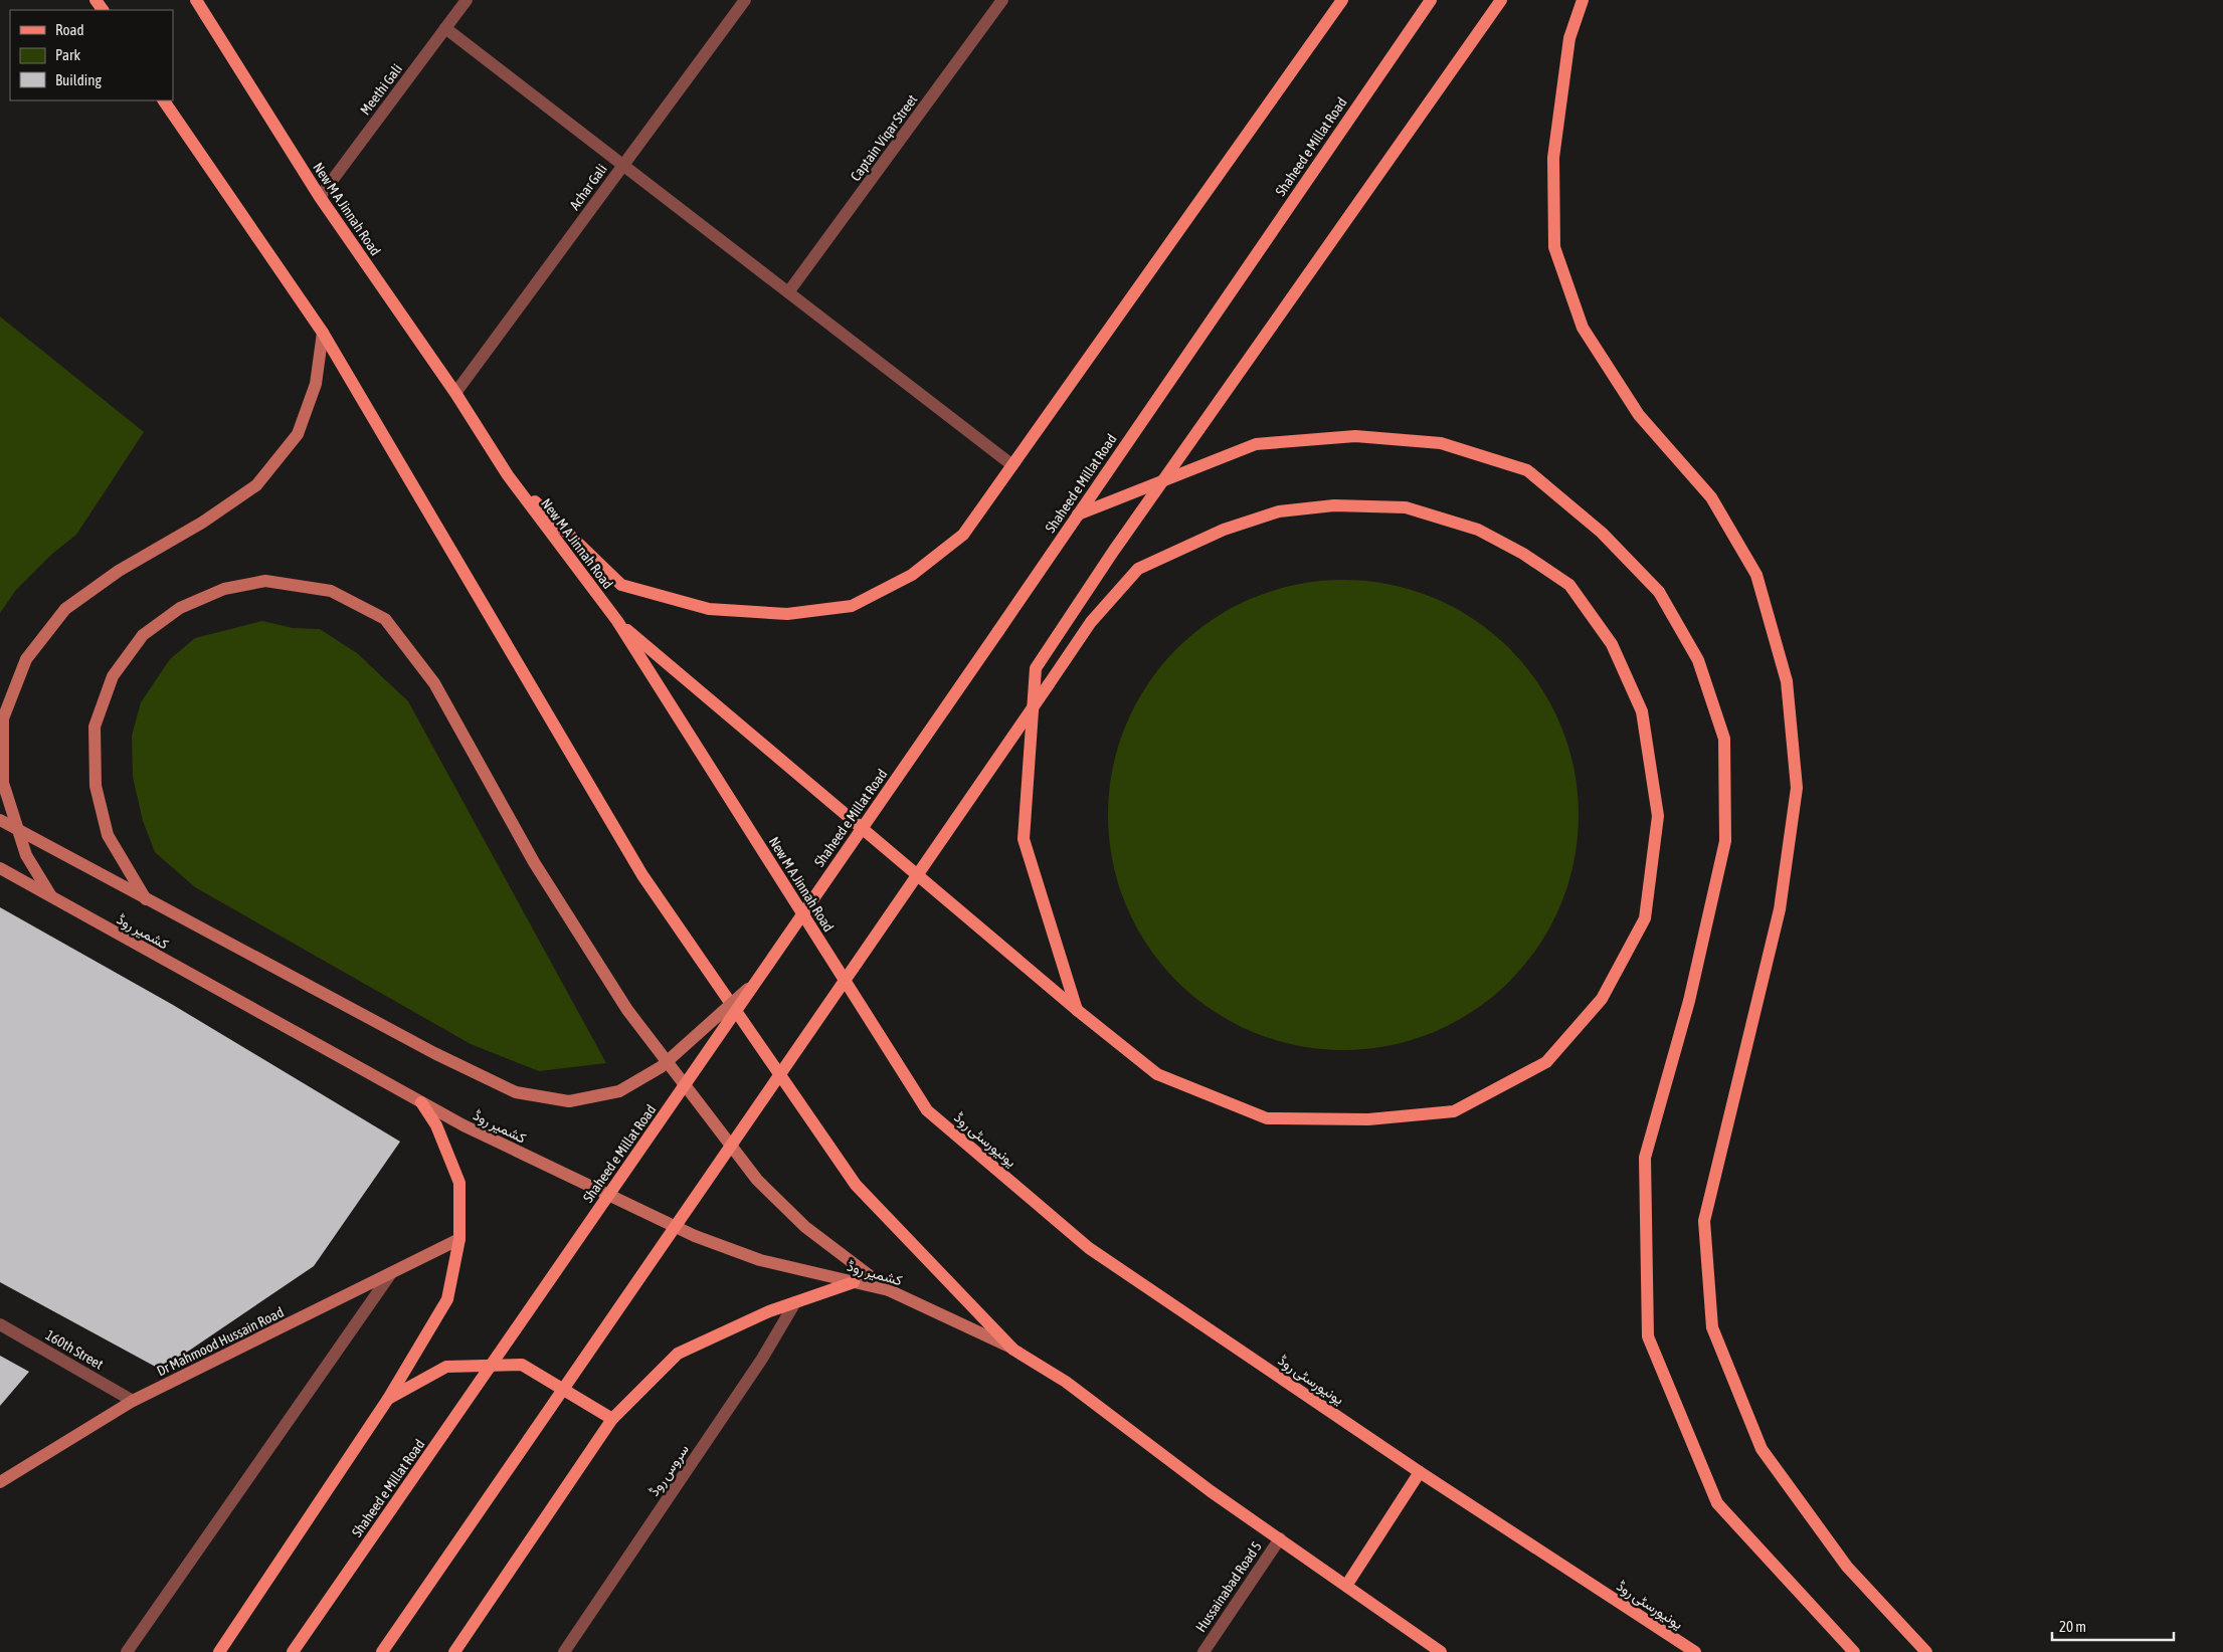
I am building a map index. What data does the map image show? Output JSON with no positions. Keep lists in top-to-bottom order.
{
  "streets": {
    "main road": [
      "Shaheed e Millat Road",
      "New M A Jinnah Road",
      "کشمیر روڈ",
      "یونیورسٹی روڈ",
      "Dr Mahmood Hussain Road"
    ],
    "street": [
      "Meethi Gali",
      "Captain Viqar Street",
      "Achar Gali",
      "160th Street",
      "سروس روڈ",
      "Hussainabad Road 5"
    ]
  },
  "crossings": [
    ["Meethi Gali", "New M A Jinnah Road"],
    ["Shaheed e Millat Road", "کشمیر روڈ"],
    ["Achar Gali", "New M A Jinnah Road"],
    ["New M A Jinnah Road", "یونیورسٹی روڈ"],
    ["Dr Mahmood Hussain Road", "160th Street"]
  ],
  "legend": ["Road", "Park", "Building"],
  "scale_bar": "20 m"
}
